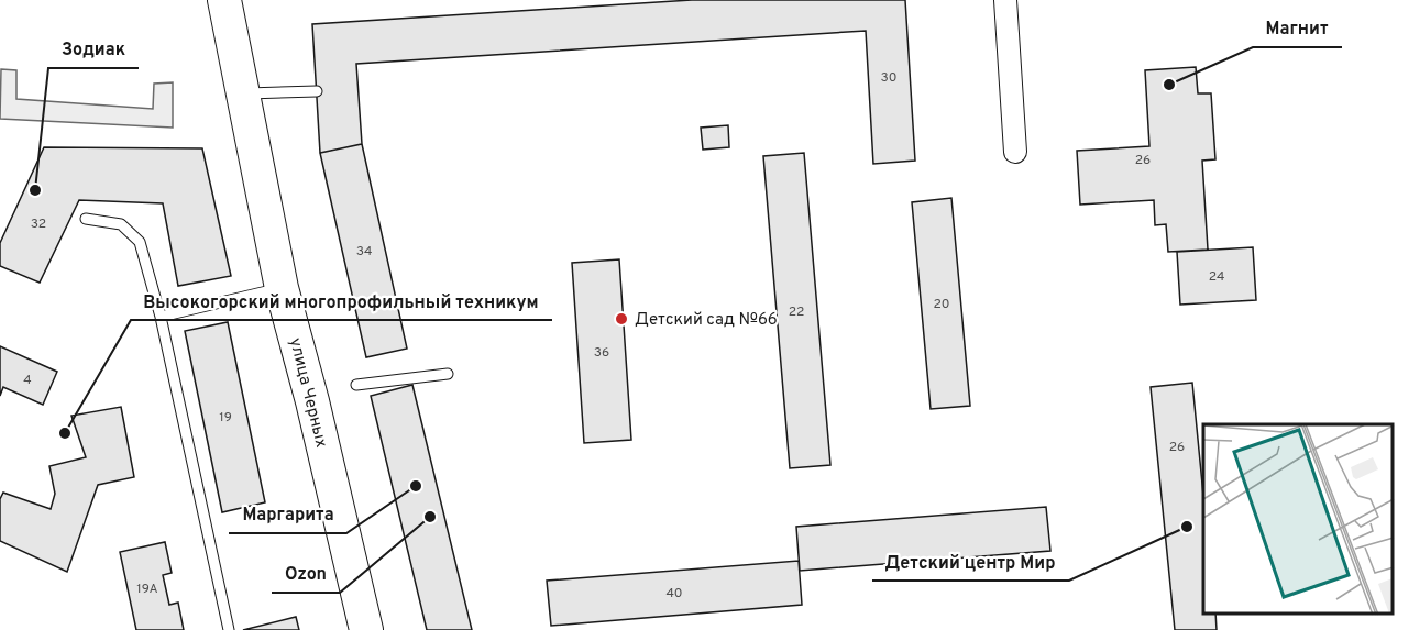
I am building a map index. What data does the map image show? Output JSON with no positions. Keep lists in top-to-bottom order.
{
  "streets": {
    "main road": ["улица Черных"]
  },
  "places": [
    "Магнит",
    "Зодиак",
    "Детский сад №66",
    "Высокогорский многопрофильный техникум",
    "Маргарита",
    "Ozon",
    "Детский центр Мир"
  ],
  "house_numbers": [
    "30",
    "26",
    "32",
    "34",
    "24",
    "20",
    "22",
    "36",
    "4",
    "19",
    "26",
    "19А",
    "40"
  ]
}
